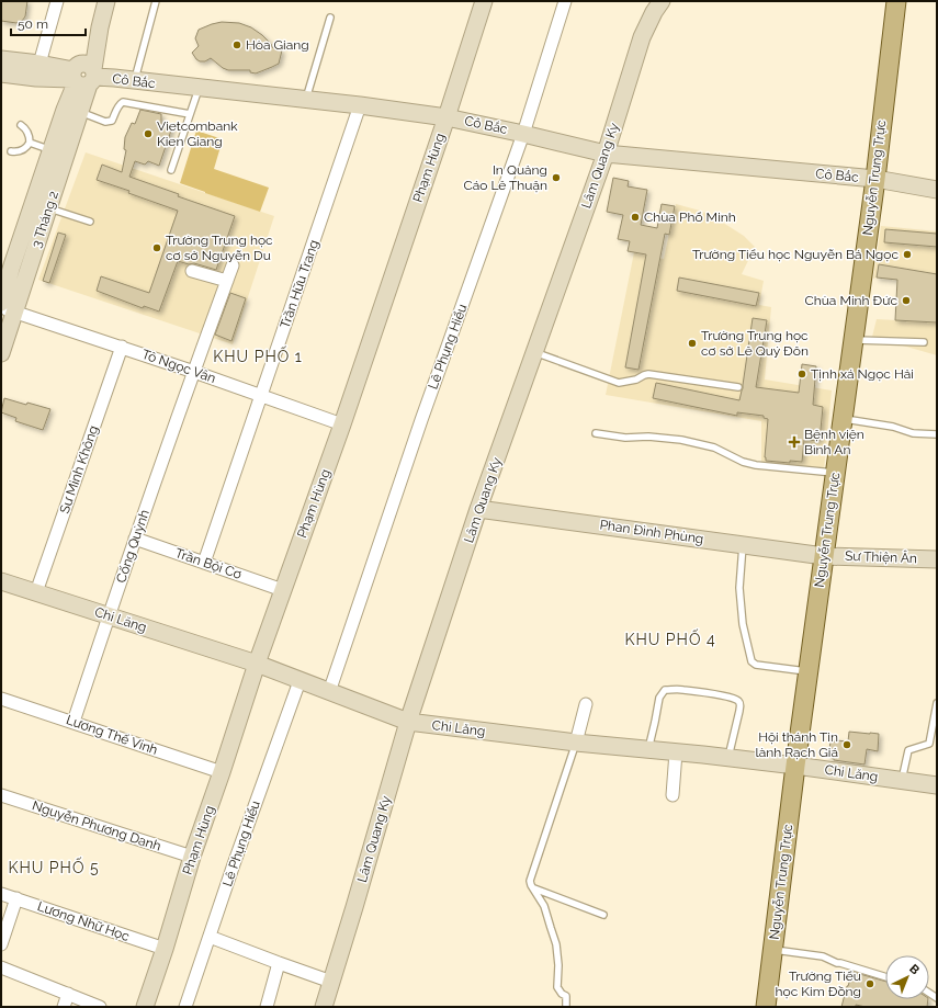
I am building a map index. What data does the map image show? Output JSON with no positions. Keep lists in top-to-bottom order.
{
  "streets": {
    "main road": ["Nguyễn Trung Trực"],
    "street": [
      "Cô Bắc",
      "Lâm Quang Ky",
      "Phạm Hùng",
      "3 Tháng 2",
      "Trần Hữu Trang",
      "Lê Phụng Hiểu",
      "Tô Ngọc Vân",
      "Sư Minh Không",
      "Phan Đình Phùng",
      "Cống Quỳnh",
      "Sư Thiện Ân",
      "Trần Bội Cơ",
      "Chi Lăng",
      "Lương Thế Vinh",
      "Nguyễn Phương Danh",
      "Lương Nhữ Học"
    ]
  },
  "crossings": [
    ["Cô Bắc", "Lâm Quang Ky"],
    ["Cô Bắc", "Phạm Hùng"],
    ["Cô Bắc", "Nguyễn Trung Trực"],
    ["Cô Bắc", "3 Tháng 2"],
    ["Cô Bắc", "Trần Hữu Trang"],
    ["Cô Bắc", "Lê Phụng Hiểu"],
    ["Lâm Quang Ky", "Phan Đình Phùng"],
    ["Lâm Quang Ky", "Chi Lăng"],
    ["Phạm Hùng", "Tô Ngọc Vân"],
    ["Phạm Hùng", "Trần Bội Cơ"],
    ["Phạm Hùng", "Chi Lăng"],
    ["Phạm Hùng", "Lương Thế Vinh"],
    ["Phạm Hùng", "Nguyễn Phương Danh"],
    ["Phạm Hùng", "Lương Nhữ Học"],
    ["Nguyễn Trung Trực", "Phan Đình Phùng"],
    ["Nguyễn Trung Trực", "Sư Thiện Ân"],
    ["Nguyễn Trung Trực", "Chi Lăng"],
    ["3 Tháng 2", "Tô Ngọc Vân"],
    ["Trần Hữu Trang", "Tô Ngọc Vân"],
    ["Trần Hữu Trang", "Trần Bội Cơ"],
    ["Lê Phụng Hiểu", "Chi Lăng"],
    ["Tô Ngọc Vân", "Sư Minh Không"],
    ["Tô Ngọc Vân", "Cống Quỳnh"],
    ["Sư Minh Không", "Chi Lăng"],
    ["Phan Đình Phùng", "Sư Thiện Ân"],
    ["Cống Quỳnh", "Trần Bội Cơ"],
    ["Cống Quỳnh", "Chi Lăng"],
    ["Cống Quỳnh", "Lương Thế Vinh"]
  ],
  "districts": ["KHU PHỐ 1", "KHU PHỐ 4", "KHU PHỐ 5"],
  "places": {
    "other": [
      "Hòa Giang",
      "Vietcombank Kien Giang",
      "In Quảng Cáo Lê Thuận",
      "Chùa Phổ Minh",
      "Trường Trung học cơ sở Nguyễn Du",
      "Trường Tiểu học Nguyễn Bá Ngọc",
      "Chùa Minh Đức",
      "Trường Trung học cơ sở Lê Quý Đôn",
      "Tịnh xá Ngọc Hải",
      "Hội thánh Tin lành Rạch Giá",
      "Trường Tiểu học Kim Đồng"
    ],
    "health": ["Bệnh viện Bình An"]
  },
  "scale_bar": "50 m",
  "north": "top right"
}
